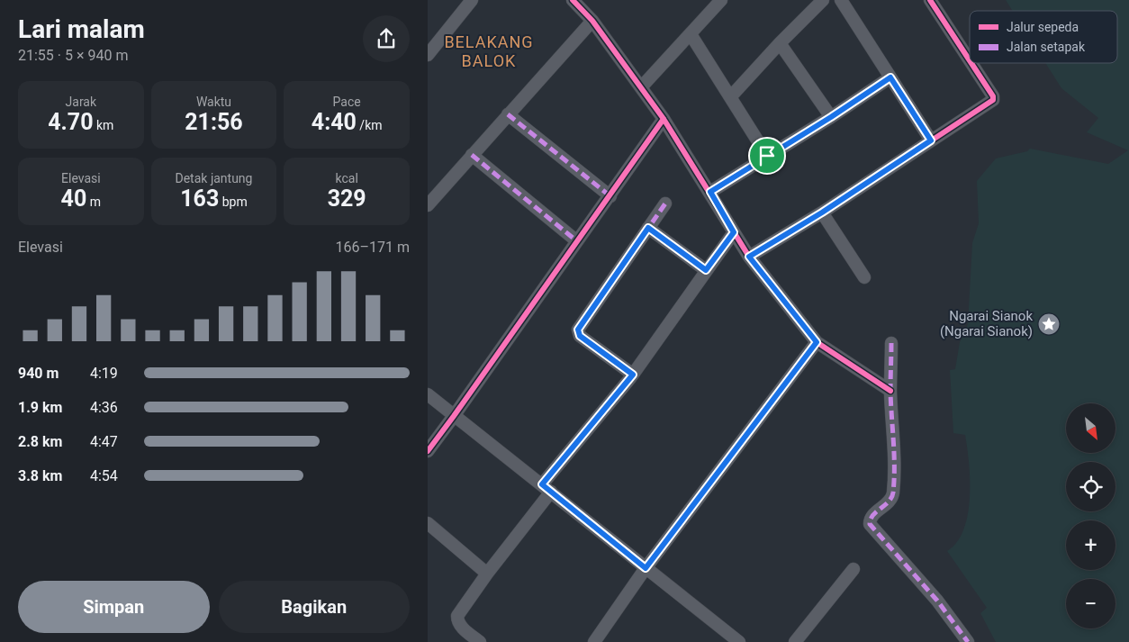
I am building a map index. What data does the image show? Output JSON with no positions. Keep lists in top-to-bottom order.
{
  "districts": ["BELAKANG BALOK"],
  "places": {
    "place": ["Ngarai Sianok (Ngarai Sianok)"]
  },
  "legend": ["Jalur sepeda", "Jalan setapak"],
  "north": "bottom right",
  "page": {
    "heading": ["Lari malam", "21:55 · 5 × 940 m"],
    "stats": [
      ["Jarak", "4.70 km"],
      ["Waktu", "21:56"],
      ["Pace", "4:40 /km"],
      ["Elevasi", "40 m"],
      ["Detak jantung", "163 bpm"],
      ["kcal", "329"]
    ],
    "chart": ["Elevasi", "166–171 m"],
    "list": [
      {
        "name": "940 m",
        "note": "4:19"
      },
      {
        "name": "1.9 km",
        "note": "4:36"
      },
      {
        "name": "2.8 km",
        "note": "4:47"
      },
      {
        "name": "3.8 km",
        "note": "4:54"
      }
    ],
    "map_buttons": ["+", "−"],
    "buttons": ["Simpan", "Bagikan"]
  }
}
